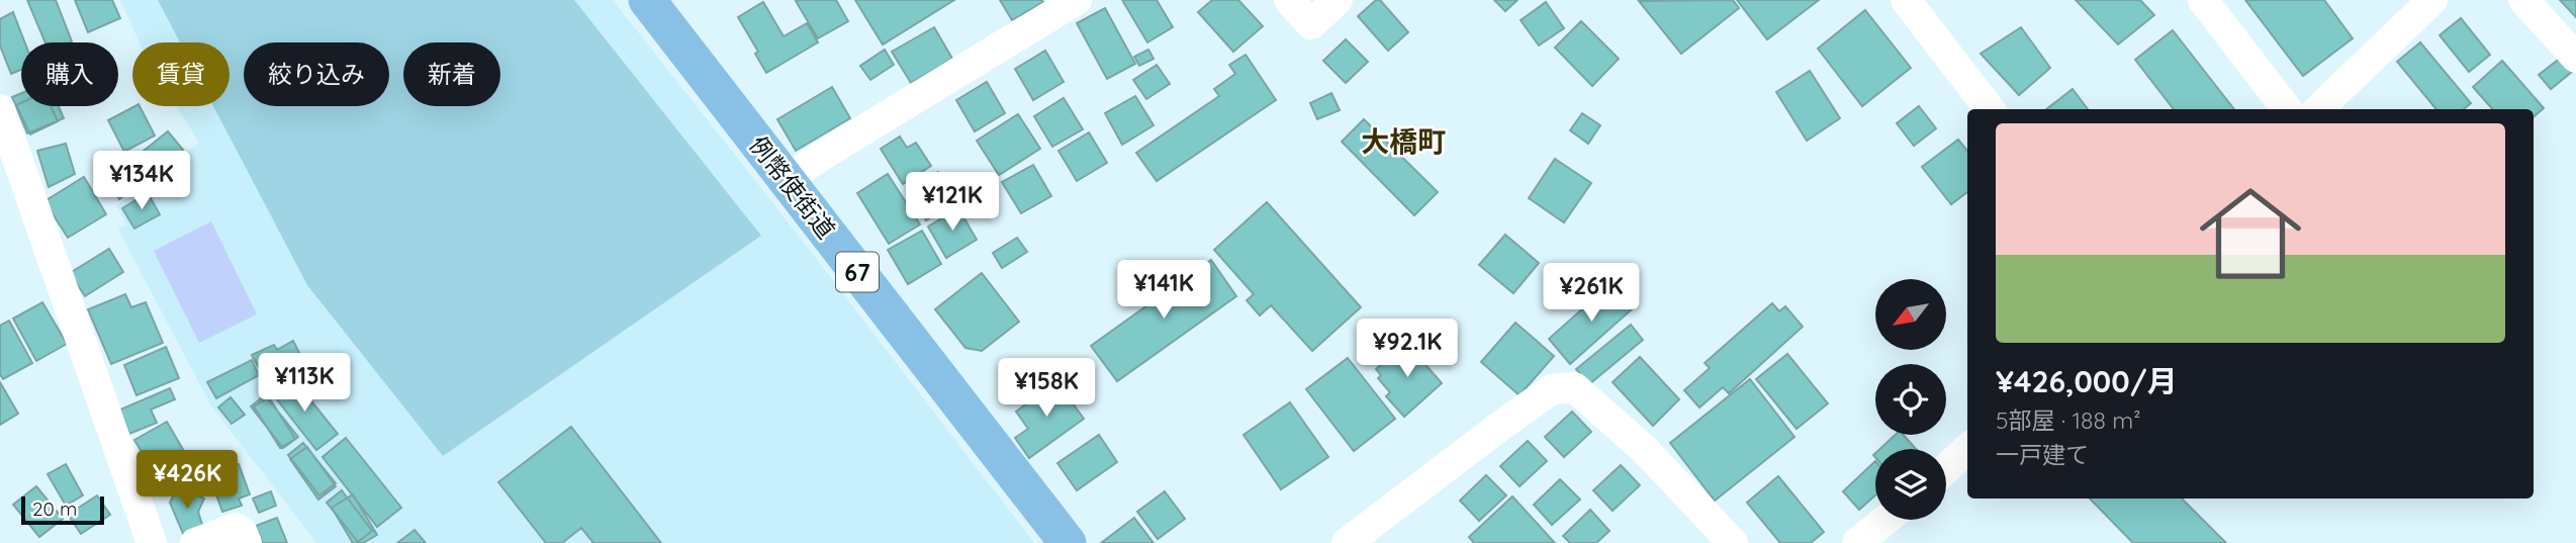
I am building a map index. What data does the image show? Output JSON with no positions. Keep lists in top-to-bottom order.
{
  "streets": {
    "main road": ["例幣使街道", "67"]
  },
  "districts": ["大橋町"],
  "scale_bar": "20 m",
  "north": "bottom left",
  "page": {
    "chip": [
      "購入",
      "賃貸",
      "絞り込み",
      "新着"
    ],
    "list": [
      {
        "name": "¥426,000/月",
        "note": "5部屋 · 188 m² · 一戸建て"
      }
    ],
    "price": [
      "¥134K",
      "¥121K",
      "¥141K",
      "¥261K",
      "¥92.1K",
      "¥113K",
      "¥158K",
      "¥426K"
    ],
    "scale": "20 m"
  }
}
